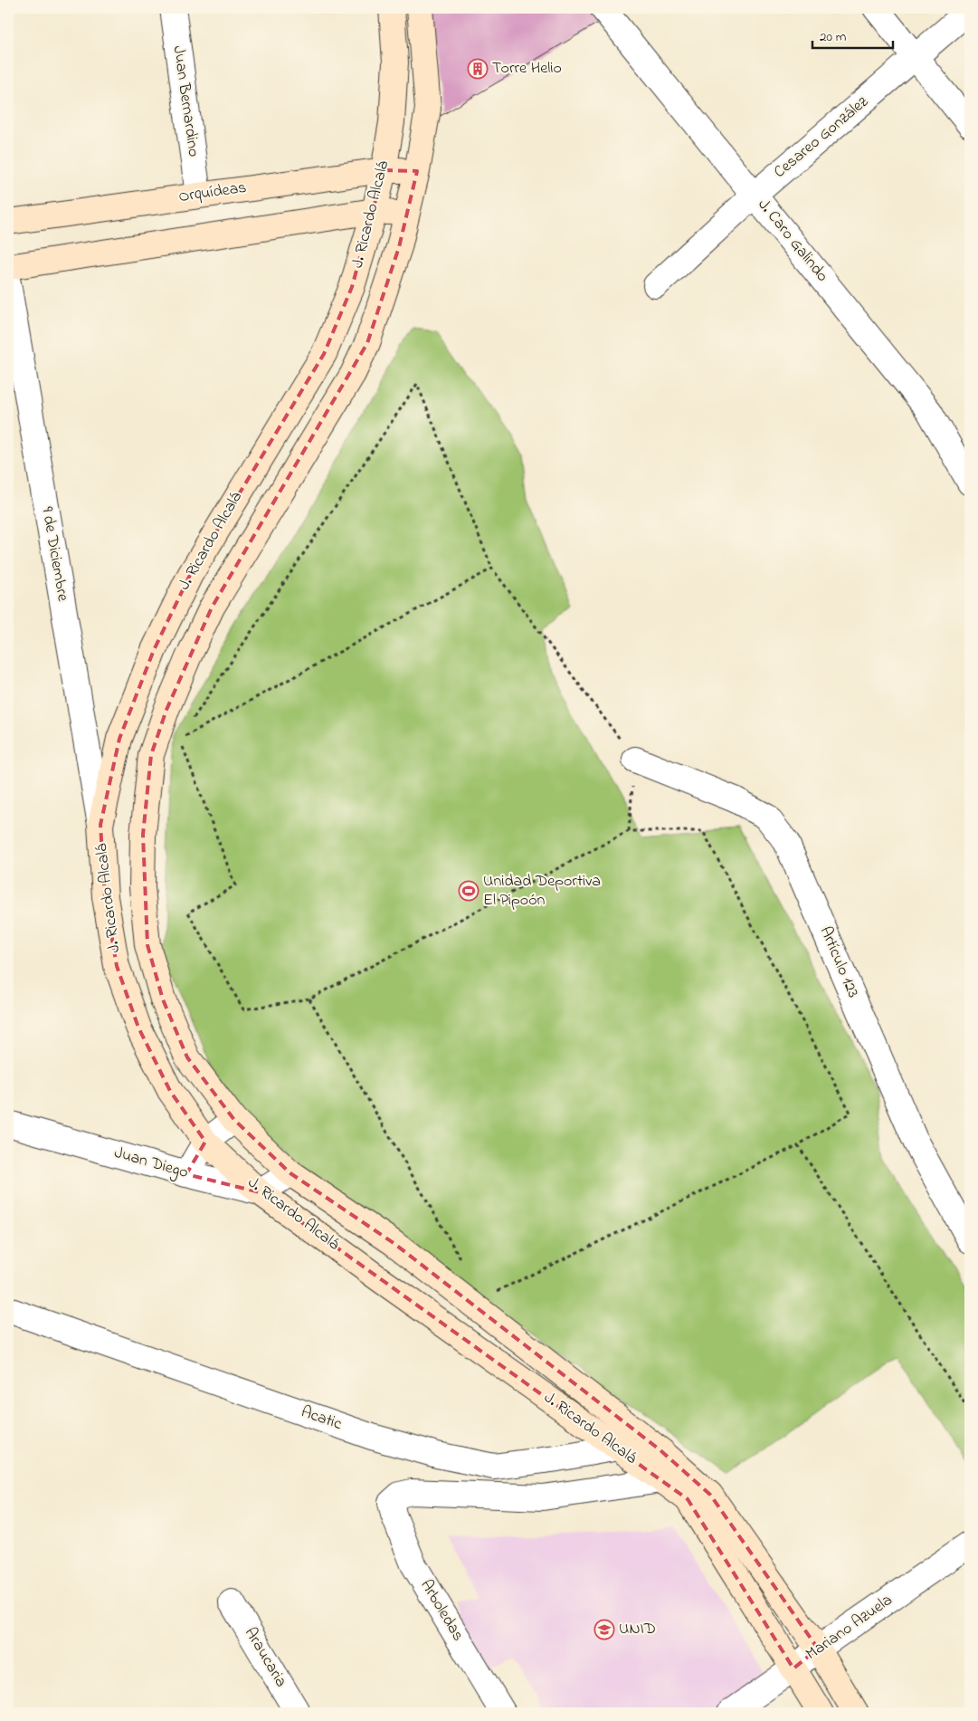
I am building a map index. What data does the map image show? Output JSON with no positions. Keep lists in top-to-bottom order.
{
  "streets": {
    "street": [
      "Juan Bernardino",
      "Cesareo González",
      "Orquídeas",
      "J. Ricardo Alcalá",
      "J. Caro Galindo",
      "9 de Diciembre",
      "Artículo 123",
      "Juan Diego",
      "Acatic",
      "Arboledas",
      "Mariano Azuela",
      "Araucaria"
    ]
  },
  "crossings": [
    ["Juan Bernardino", "Orquídeas"],
    ["Cesareo González", "J. Caro Galindo"],
    ["Orquídeas", "J. Ricardo Alcalá"],
    ["J. Ricardo Alcalá", "9 de Diciembre"],
    ["J. Ricardo Alcalá", "Juan Diego"],
    ["J. Ricardo Alcalá", "Acatic"],
    ["J. Ricardo Alcalá", "Arboledas"],
    ["J. Ricardo Alcalá", "Mariano Azuela"]
  ],
  "places": {
    "building": ["Torre Helio"],
    "sports": ["Unidad Deportiva El Pipoón"],
    "school or university": ["UNID"]
  },
  "scale_bar": "20 m"
}
